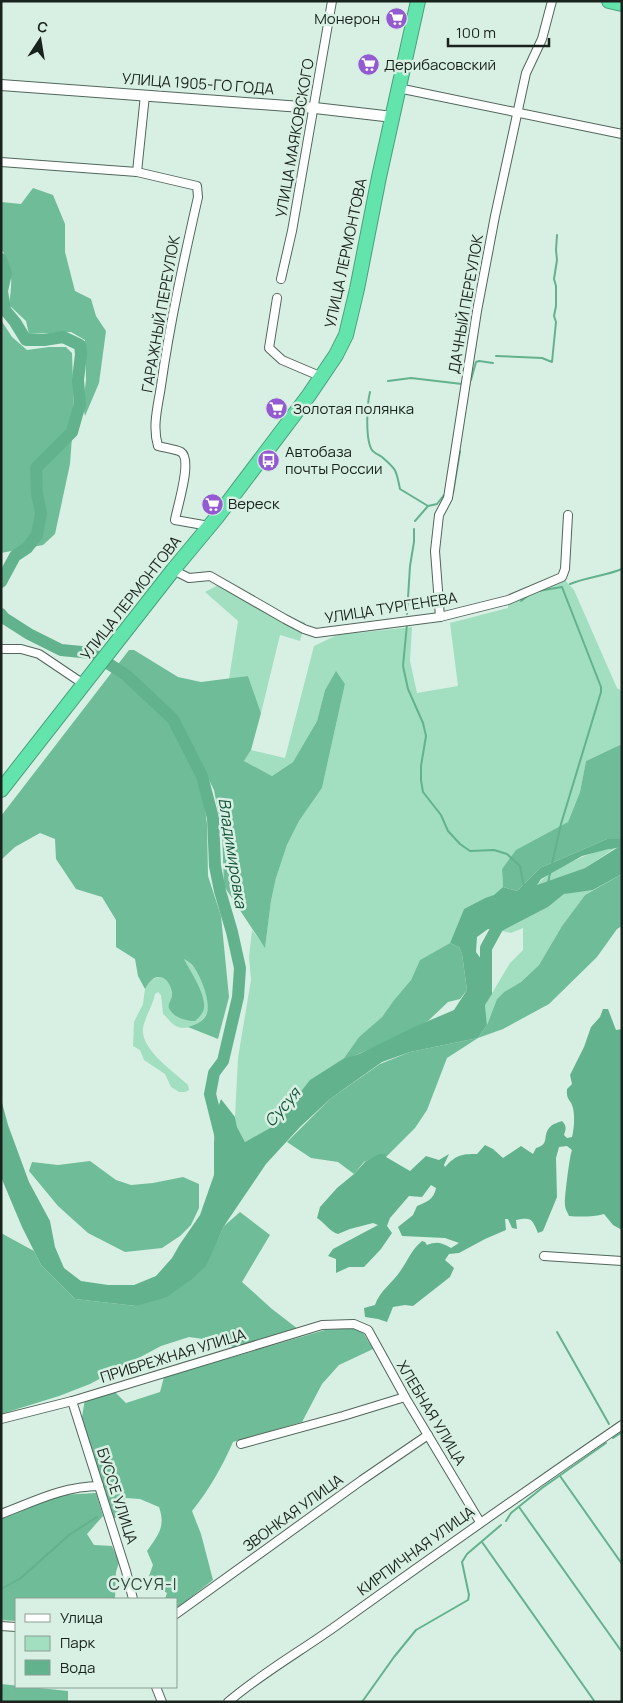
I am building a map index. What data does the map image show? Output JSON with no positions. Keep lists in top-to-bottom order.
{
  "streets": {
    "highway": ["УЛИЦА ЛЕРМОНТОВА"],
    "street": [
      "УЛИЦА 1905-ГО ГОДА",
      "УЛИЦА МАЯКОВСКОГО",
      "ДАЧНЫЙ ПЕРЕУЛОК",
      "ГАРАЖНЫЙ ПЕРЕУЛОК",
      "УЛИЦА ТУРГЕНЕВА",
      "ПРИБРЕЖНАЯ УЛИЦА",
      "ХЛЕБНАЯ УЛИЦА",
      "БУССЕ УЛИЦА",
      "ЗВОНКАЯ УЛИЦА",
      "КИРПИЧНАЯ УЛИЦА"
    ]
  },
  "crossings": [
    ["УЛИЦА 1905-ГО ГОДА", "УЛИЦА МАЯКОВСКОГО"],
    ["УЛИЦА 1905-ГО ГОДА", "УЛИЦА ЛЕРМОНТОВА"],
    ["УЛИЦА ЛЕРМОНТОВА", "ГАРАЖНЫЙ ПЕРЕУЛОК"],
    ["УЛИЦА ЛЕРМОНТОВА", "УЛИЦА ТУРГЕНЕВА"],
    ["ДАЧНЫЙ ПЕРЕУЛОК", "УЛИЦА ТУРГЕНЕВА"],
    ["ПРИБРЕЖНАЯ УЛИЦА", "ХЛЕБНАЯ УЛИЦА"],
    ["ПРИБРЕЖНАЯ УЛИЦА", "БУССЕ УЛИЦА"],
    ["ХЛЕБНАЯ УЛИЦА", "ЗВОНКАЯ УЛИЦА"],
    ["ХЛЕБНАЯ УЛИЦА", "КИРПИЧНАЯ УЛИЦА"]
  ],
  "districts": ["СУСУЯ-I"],
  "water": ["Владимировка", "Сусуя"],
  "places": {
    "supermarket": [
      "Монерон",
      "Дерибасовский",
      "Золотая полянка",
      "Вереск"
    ],
    "bus stop": ["Автобаза почты России"]
  },
  "legend": ["Улица", "Парк", "Вода"],
  "scale_bar": "100 m",
  "north": "top"
}
